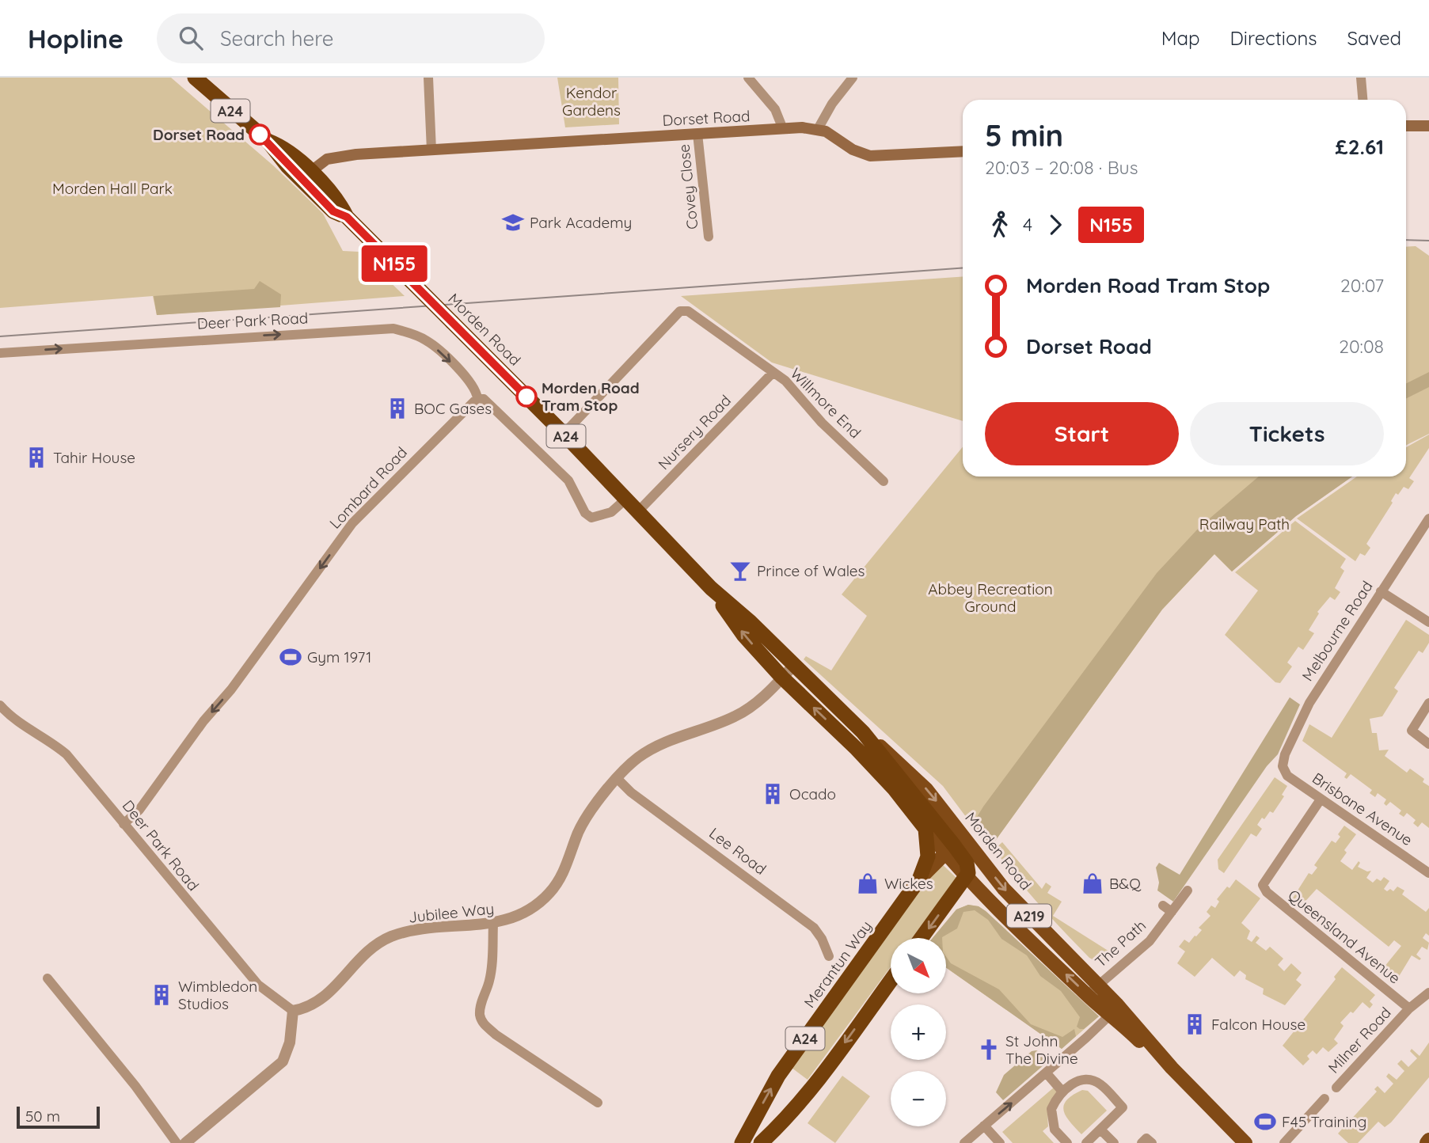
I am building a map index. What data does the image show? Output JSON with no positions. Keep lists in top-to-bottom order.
{
  "streets": {
    "highway": ["A24", "Morden Road", "Merantun Way"],
    "main road": ["Dorset Road", "A219"],
    "street": [
      "Covey Close",
      "Deer Park Road",
      "Willmore End",
      "Nursery Road",
      "Lombard Road",
      "Melbourne Road",
      "Brisbane Avenue",
      "Lee Road",
      "Jubilee Way",
      "Queensland Avenue",
      "The Path",
      "Milner Road"
    ]
  },
  "crossings": [
    ["Dorset Road", "Covey Close"],
    ["Dorset Road", "Morden Road"],
    ["Deer Park Road", "Lombard Road"],
    ["Deer Park Road", "Jubilee Way"],
    ["Morden Road", "Willmore End"],
    ["Morden Road", "Nursery Road"],
    ["Morden Road", "Jubilee Way"],
    ["Morden Road", "The Path"],
    ["Morden Road", "Merantun Way"],
    ["Willmore End", "Nursery Road"],
    ["Melbourne Road", "Brisbane Avenue"],
    ["Brisbane Avenue", "Queensland Avenue"],
    ["Lee Road", "Jubilee Way"],
    ["Queensland Avenue", "Milner Road"]
  ],
  "one_way": ["Deer Park Road", "Lombard Road"],
  "parks": [
    "Kendor Gardens",
    "Morden Hall Park",
    "Railway Path",
    "Abbey Recreation Ground"
  ],
  "places": {
    "other": ["Dorset Road", "Morden Road Tram Stop"],
    "school or university": ["Park Academy"],
    "building": [
      "BOC Gases",
      "Tahir House",
      "Ocado",
      "Wimbledon Studios",
      "Falcon House"
    ],
    "bar": ["Prince of Wales"],
    "sports": ["Gym 1971", "F45 Training"],
    "shop": ["Wickes", "B&Q"],
    "church": ["St John The Divine"]
  },
  "lines": ["bus line N155"],
  "scale_bar": "50 m",
  "north": "bottom right",
  "page": {
    "header": "Hopline",
    "search": "Search here",
    "nav": ["Map", "Directions", "Saved"],
    "on_map": "N155",
    "heading": ["5 min", "20:03 – 20:08 · Bus", "£2.61"],
    "legs": ["4", "N155"],
    "list": [
      {
        "name": "Morden Road Tram Stop",
        "value": "20:07"
      },
      {
        "name": "Dorset Road",
        "value": "20:08"
      }
    ],
    "buttons": ["Start", "Tickets"],
    "map_buttons": ["+", "−"],
    "scale": "50 m"
  }
}
